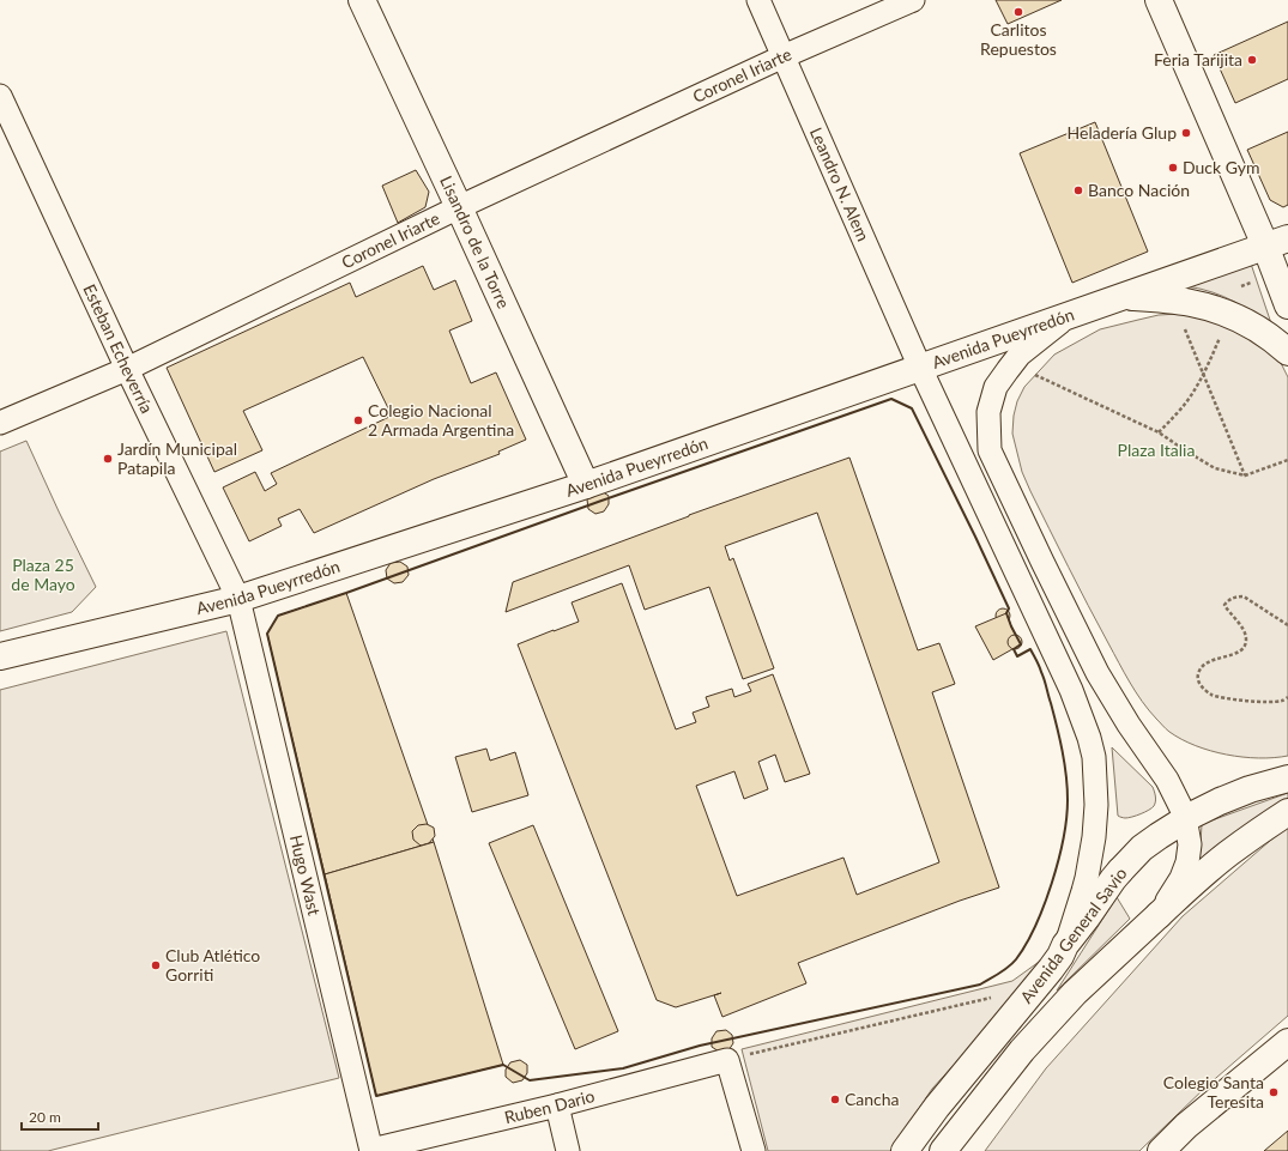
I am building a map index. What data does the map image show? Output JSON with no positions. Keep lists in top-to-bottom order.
{
  "streets": {
    "main road": ["Lisandro de la Torre", "Avenida Pueyrredón", "Avenida General Savio"],
    "street": [
      "Coronel Iriarte",
      "Leandro N. Alem",
      "Esteban Echeverría",
      "Hugo Wast",
      "Ruben Dario"
    ]
  },
  "crossings": [
    ["Coronel Iriarte", "Leandro N. Alem"],
    ["Coronel Iriarte", "Lisandro de la Torre"],
    ["Coronel Iriarte", "Esteban Echeverría"],
    ["Leandro N. Alem", "Avenida Pueyrredón"],
    ["Leandro N. Alem", "Avenida General Savio"],
    ["Lisandro de la Torre", "Avenida Pueyrredón"],
    ["Avenida Pueyrredón", "Esteban Echeverría"],
    ["Avenida Pueyrredón", "Hugo Wast"],
    ["Esteban Echeverría", "Hugo Wast"],
    ["Hugo Wast", "Ruben Dario"]
  ],
  "parks": ["Plaza Italia", "Plaza 25 de Mayo"],
  "places": [
    "Carlitos Repuestos",
    "Feria Tarijita",
    "Heladería Glup",
    "Duck Gym",
    "Banco Nación",
    "Colegio Nacional 2 Armada Argentina",
    "Jardín Municipal Patapila",
    "Club Atlético Gorriti",
    "Colegio Santa Teresita",
    "Cancha"
  ],
  "scale_bar": "20 m"
}
